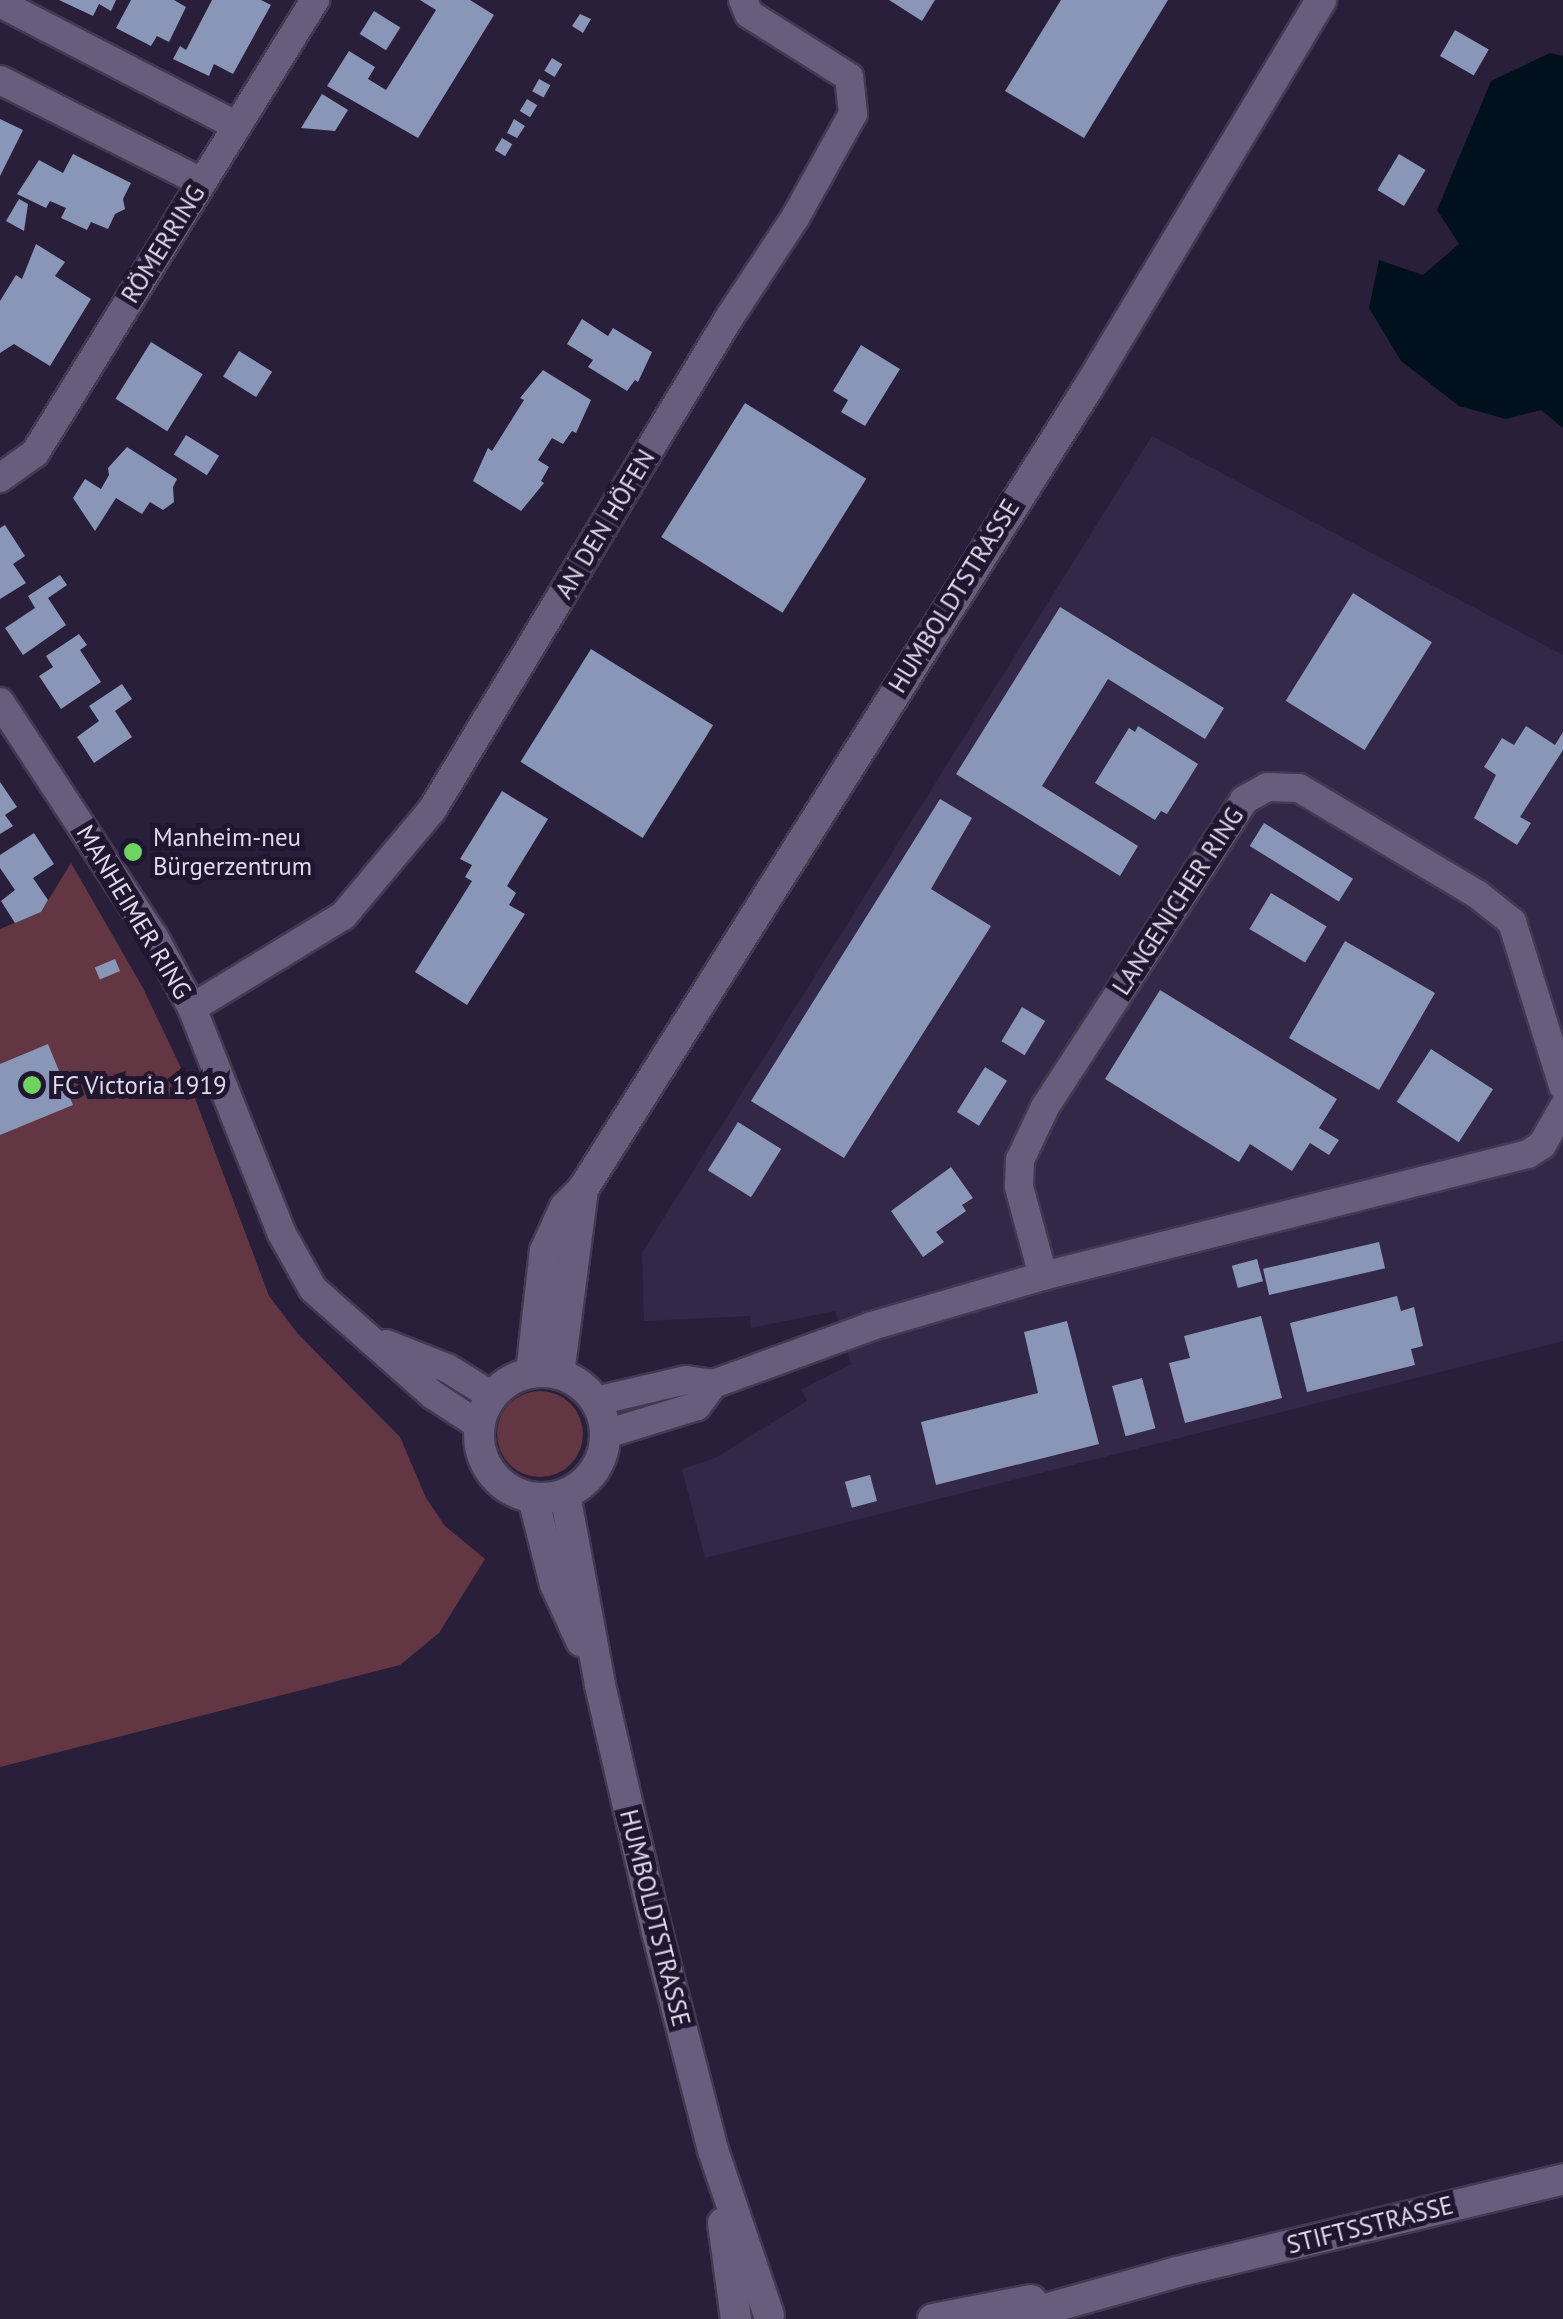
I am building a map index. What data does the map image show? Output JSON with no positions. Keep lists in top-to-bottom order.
{
  "streets": {
    "street": [
      "RÖMERRING",
      "AN DEN HÖFEN",
      "HUMBOLDTSTRASSE",
      "LANGENICHER RING",
      "MANHEIMER RING",
      "STIFTSSTRASSE"
    ]
  },
  "crossings": [
    ["AN DEN HÖFEN", "MANHEIMER RING"],
    ["HUMBOLDTSTRASSE", "MANHEIMER RING"]
  ],
  "places": ["Manheim-neu Bürgerzentrum", "FC Victoria 1919"]
}
